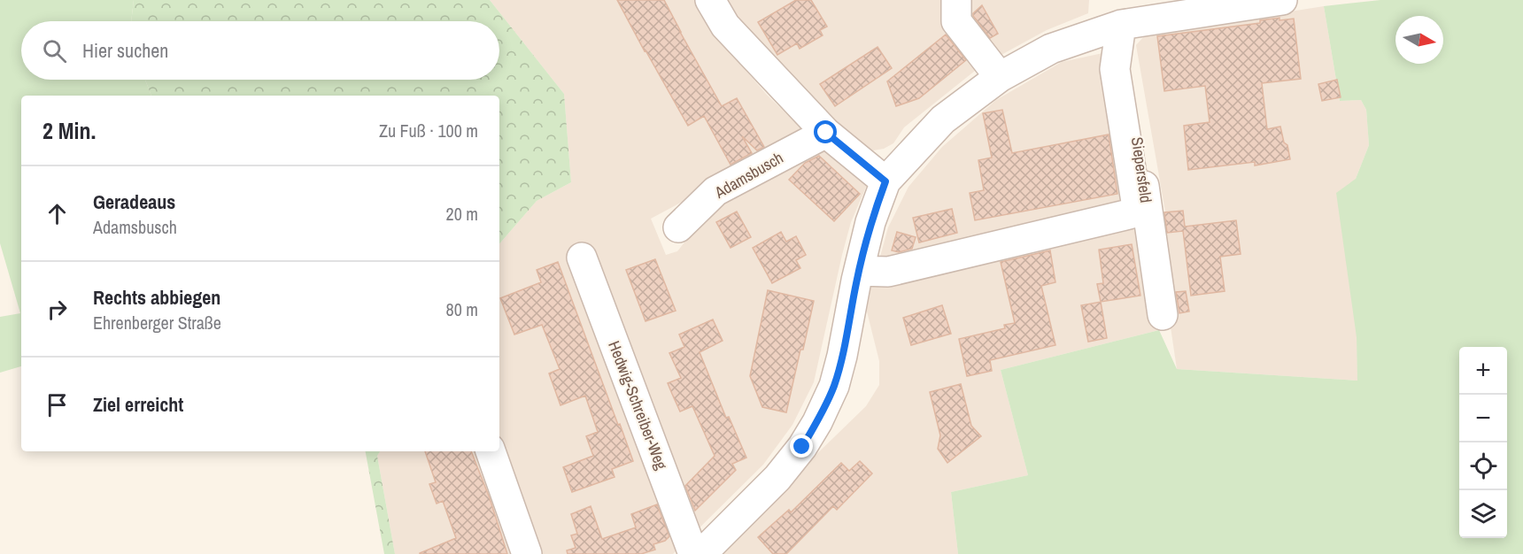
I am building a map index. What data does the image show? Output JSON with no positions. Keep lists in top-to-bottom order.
{
  "streets": {
    "street": ["Siepersfeld", "Adamsbusch", "Hedwig-Schreiber-Weg"]
  },
  "north": "right",
  "page": {
    "search": "Hier suchen",
    "heading": ["2 Min.", "Zu Fuß · 100 m"],
    "list": [
      ["Geradeaus", "Adamsbusch", "20 m"],
      ["Rechts abbiegen", "Ehrenberger Straße", "80 m"],
      "Ziel erreicht"
    ],
    "map_buttons": ["+", "−"]
  }
}
